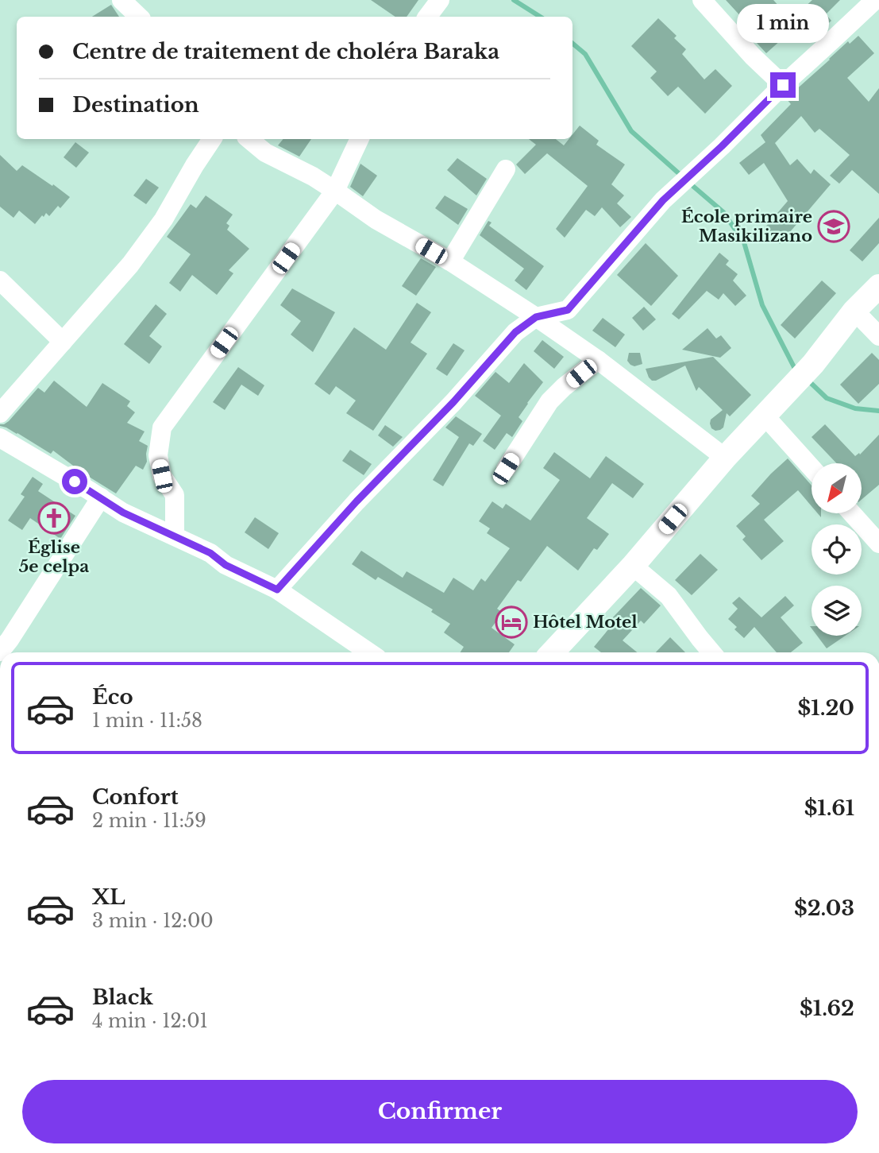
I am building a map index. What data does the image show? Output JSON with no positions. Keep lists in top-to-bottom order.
{
  "places": {
    "school or university": ["École primaire Masikilizano"],
    "church": ["Église 5e celpa"],
    "hotel": ["Hôtel Motel"]
  },
  "north": "bottom left",
  "page": {
    "bubble": "1 min",
    "banner": ["Centre de traitement de choléra Baraka", "Destination"],
    "list": [
      {
        "name": "Éco",
        "note": "1 min · 11:58",
        "value": "$1.20"
      },
      {
        "name": "Confort",
        "note": "2 min · 11:59",
        "value": "$1.61"
      },
      {
        "name": "XL",
        "note": "3 min · 12:00",
        "value": "$2.03"
      },
      {
        "name": "Black",
        "note": "4 min · 12:01",
        "value": "$1.62"
      }
    ],
    "buttons": "Confirmer"
  }
}
